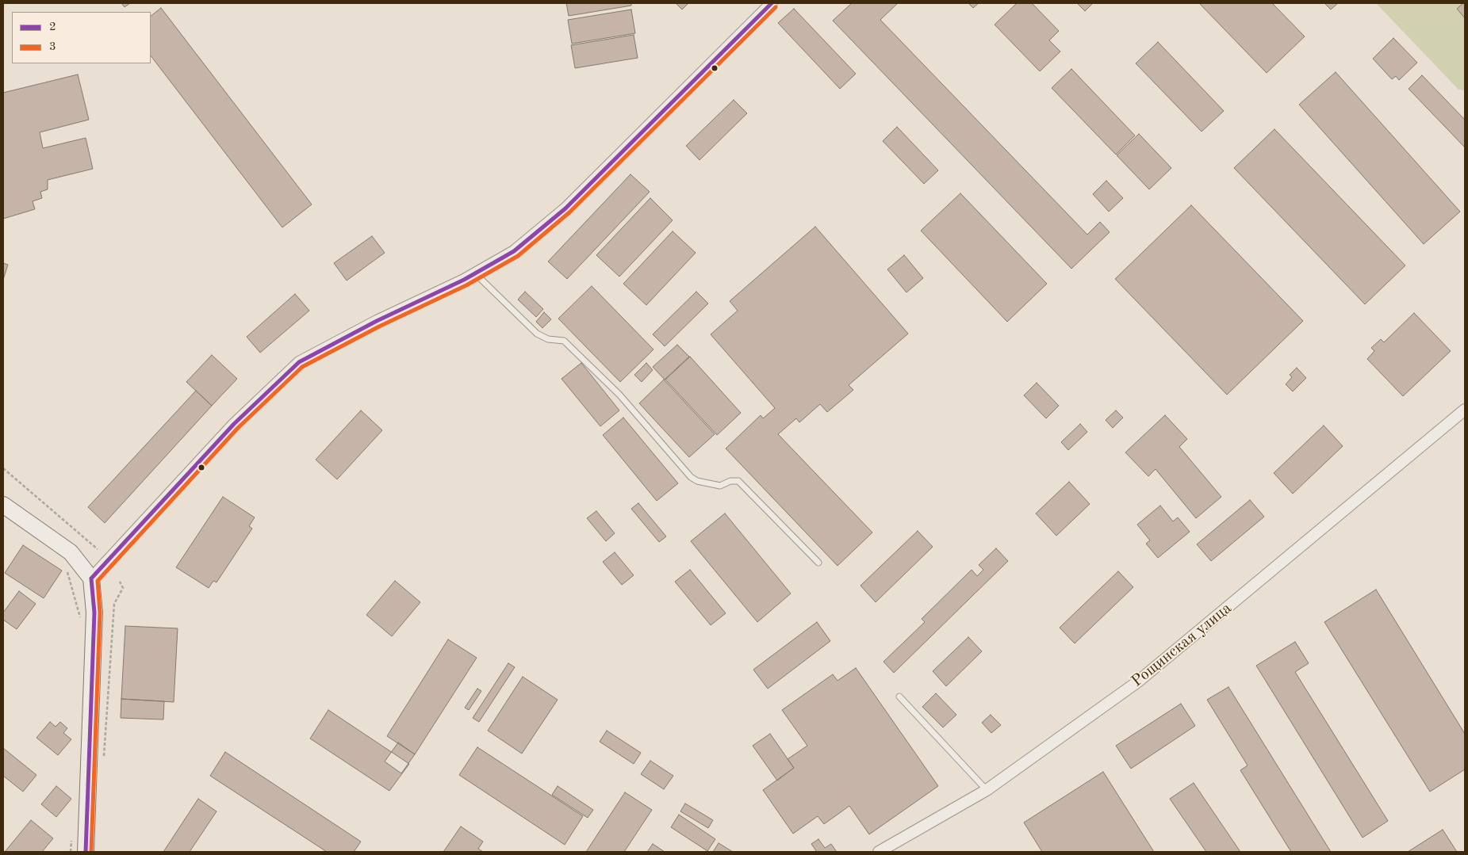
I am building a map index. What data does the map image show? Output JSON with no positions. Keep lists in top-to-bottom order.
{
  "streets": {
    "street": ["Рощинская улица"]
  },
  "lines": ["transit line 2", "transit line 3"],
  "legend": ["2", "3"]
}
